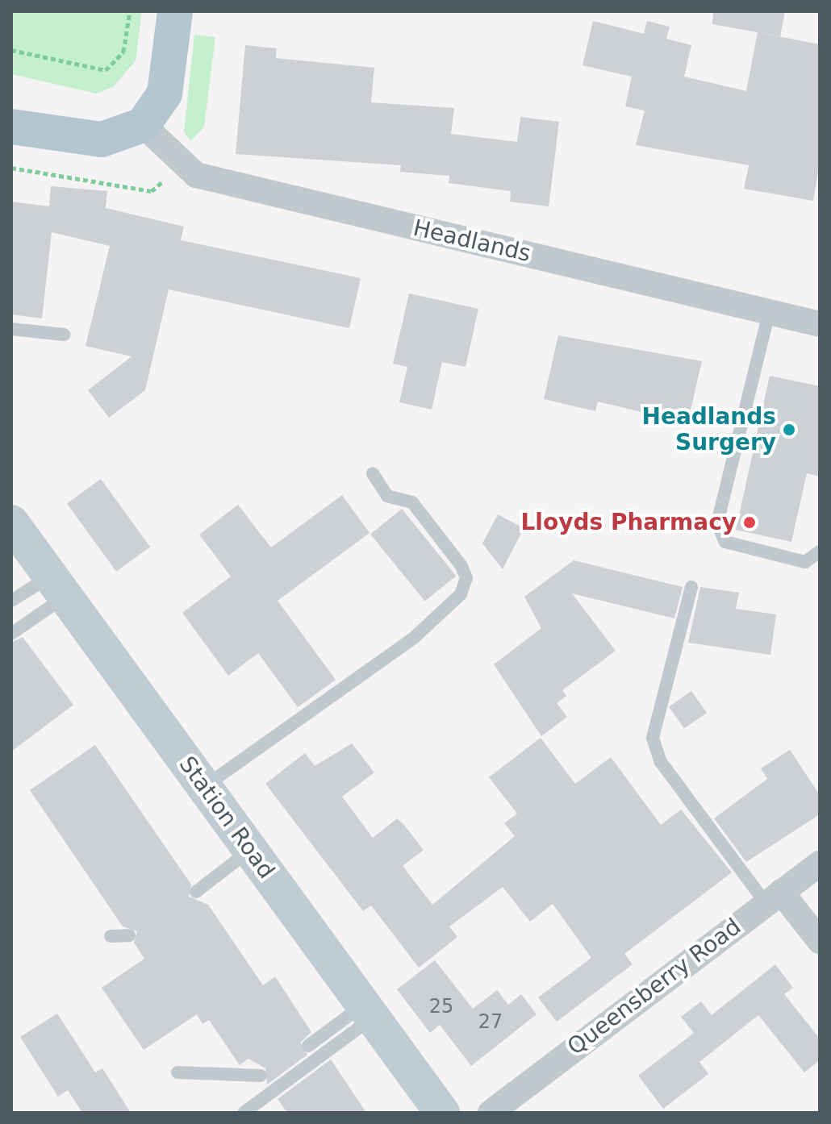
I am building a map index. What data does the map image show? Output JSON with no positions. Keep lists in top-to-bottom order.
{
  "streets": {
    "main road": ["Station Road"],
    "street": ["Headlands", "Queensberry Road"]
  },
  "places": ["Headlands Surgery", "Lloyds Pharmacy"],
  "house_numbers": ["25", "27"]
}
